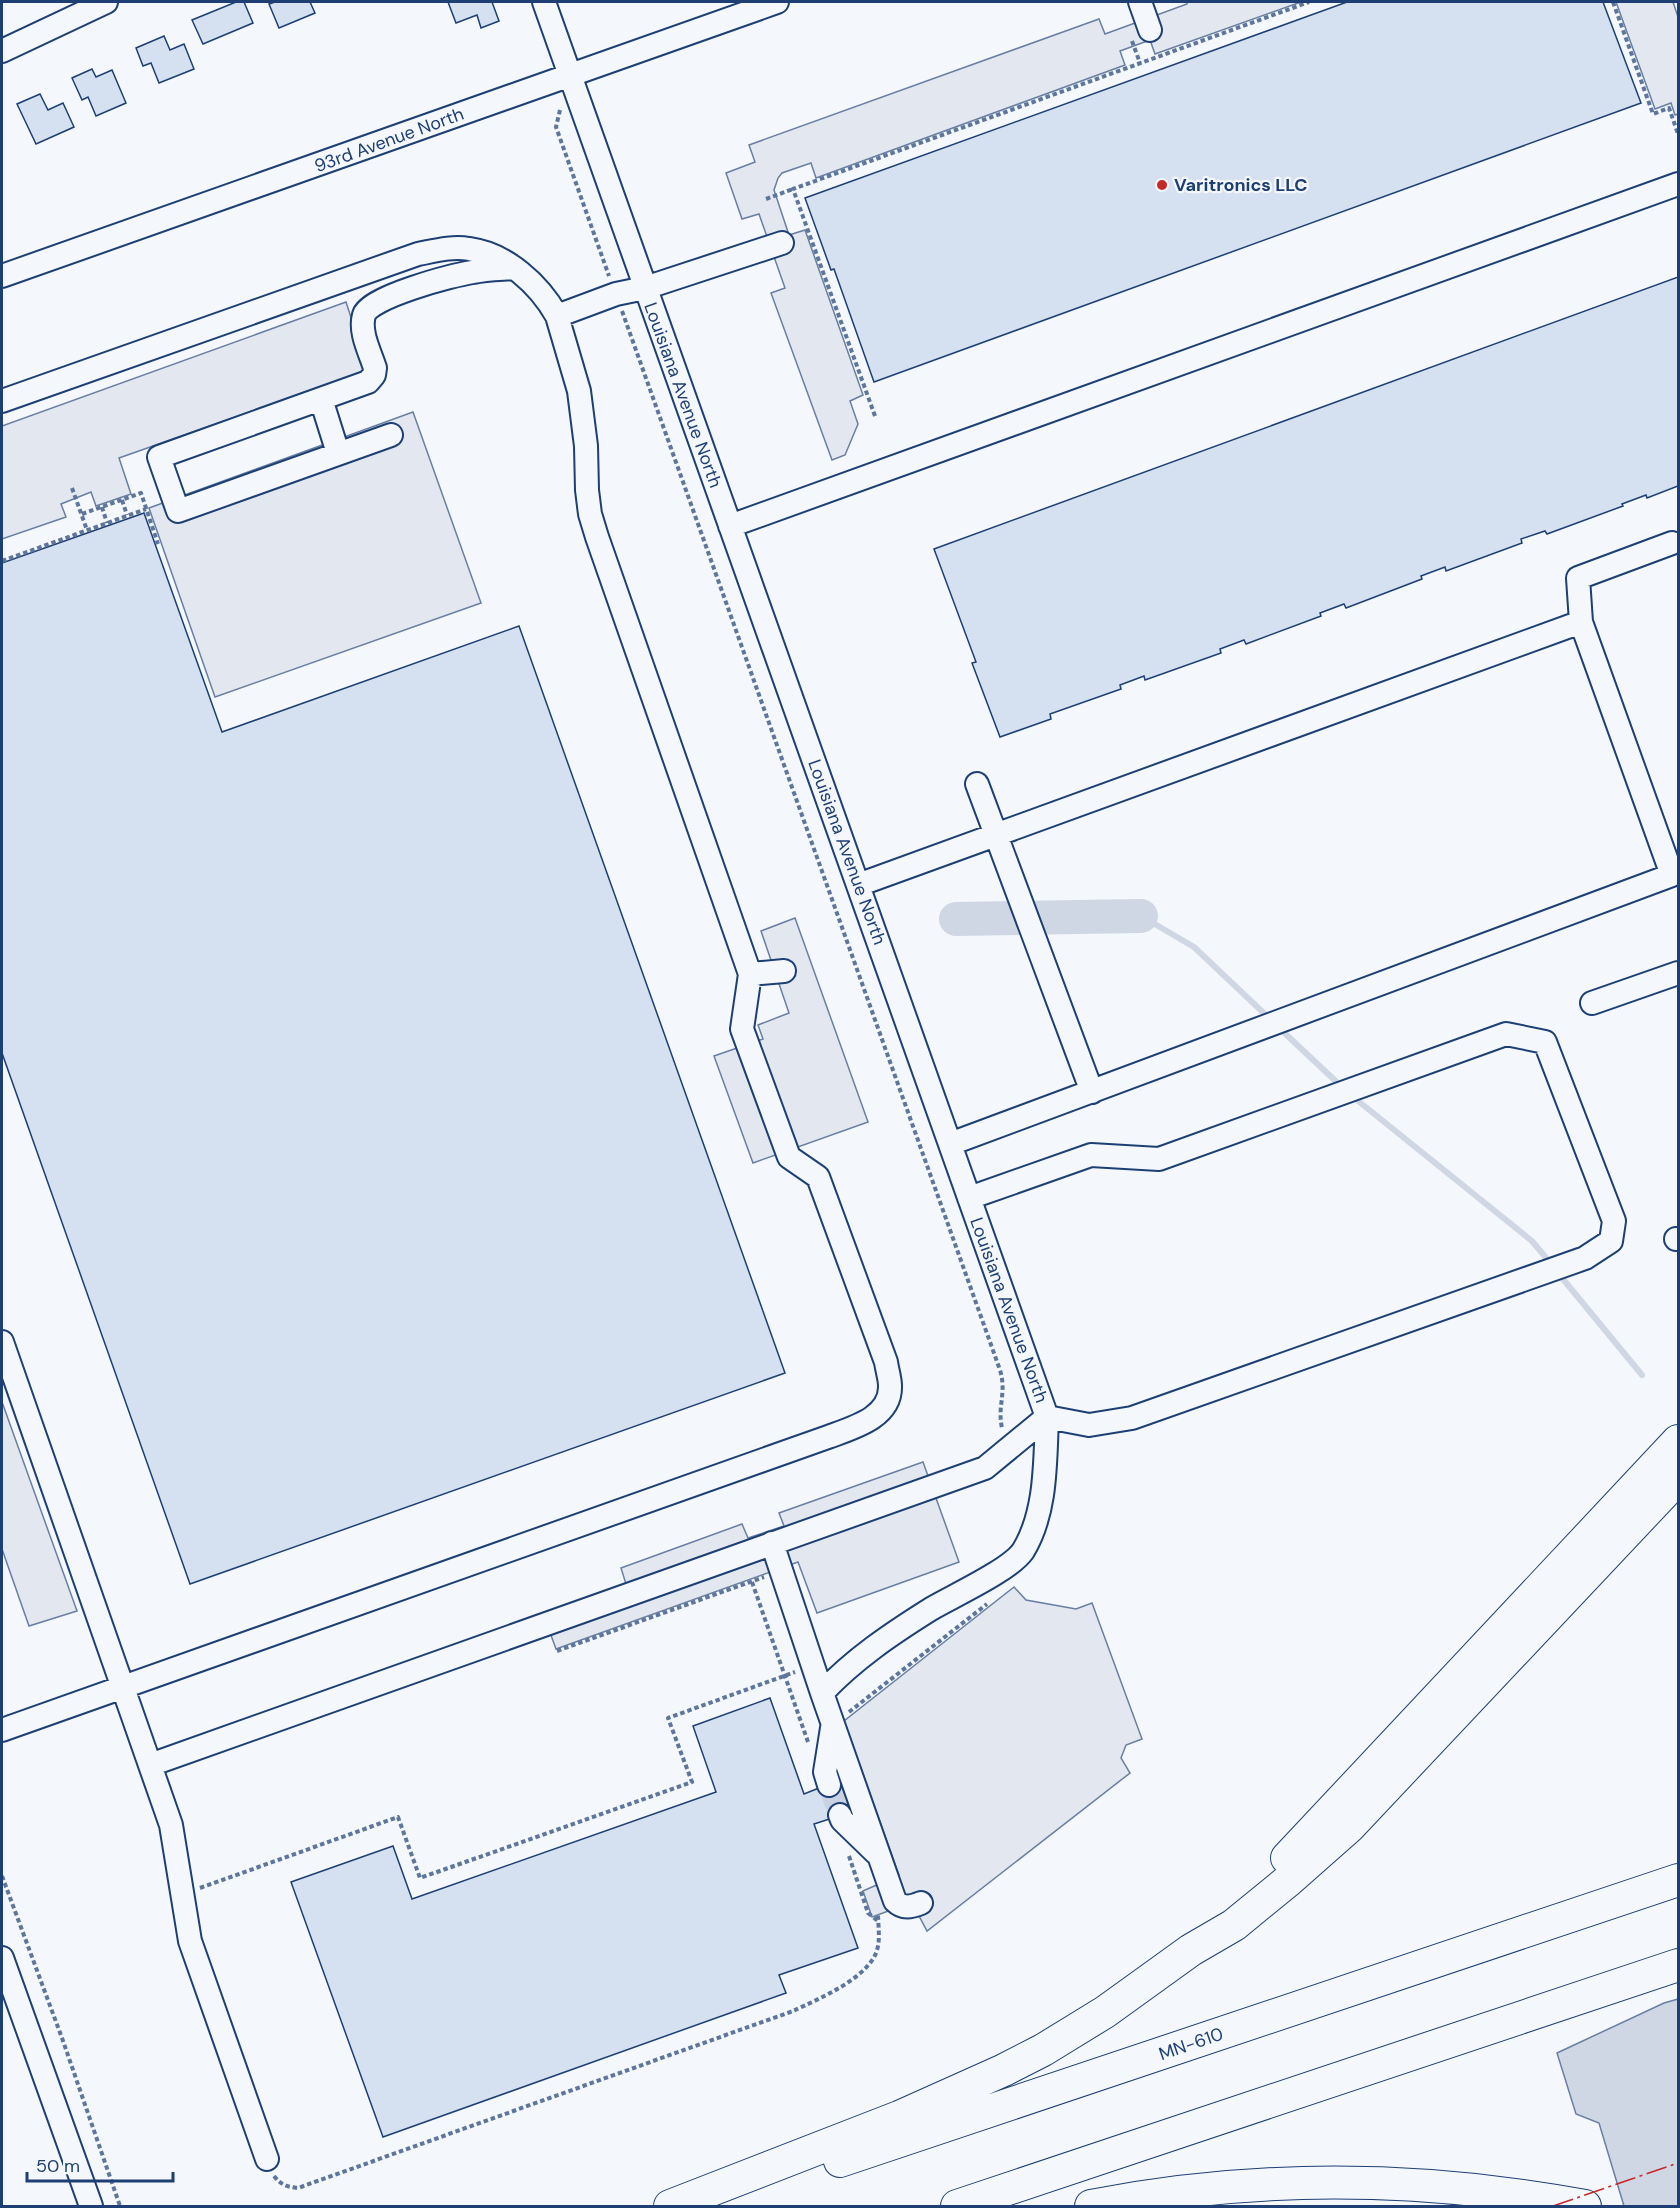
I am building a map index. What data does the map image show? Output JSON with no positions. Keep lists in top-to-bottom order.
{
  "streets": {
    "highway": ["MN-610"],
    "street": ["93rd Avenue North", "Louisiana Avenue North"]
  },
  "crossings": [
    ["93rd Avenue North", "Louisiana Avenue North"]
  ],
  "places": ["Varitronics LLC"],
  "scale_bar": "50 m"
}
